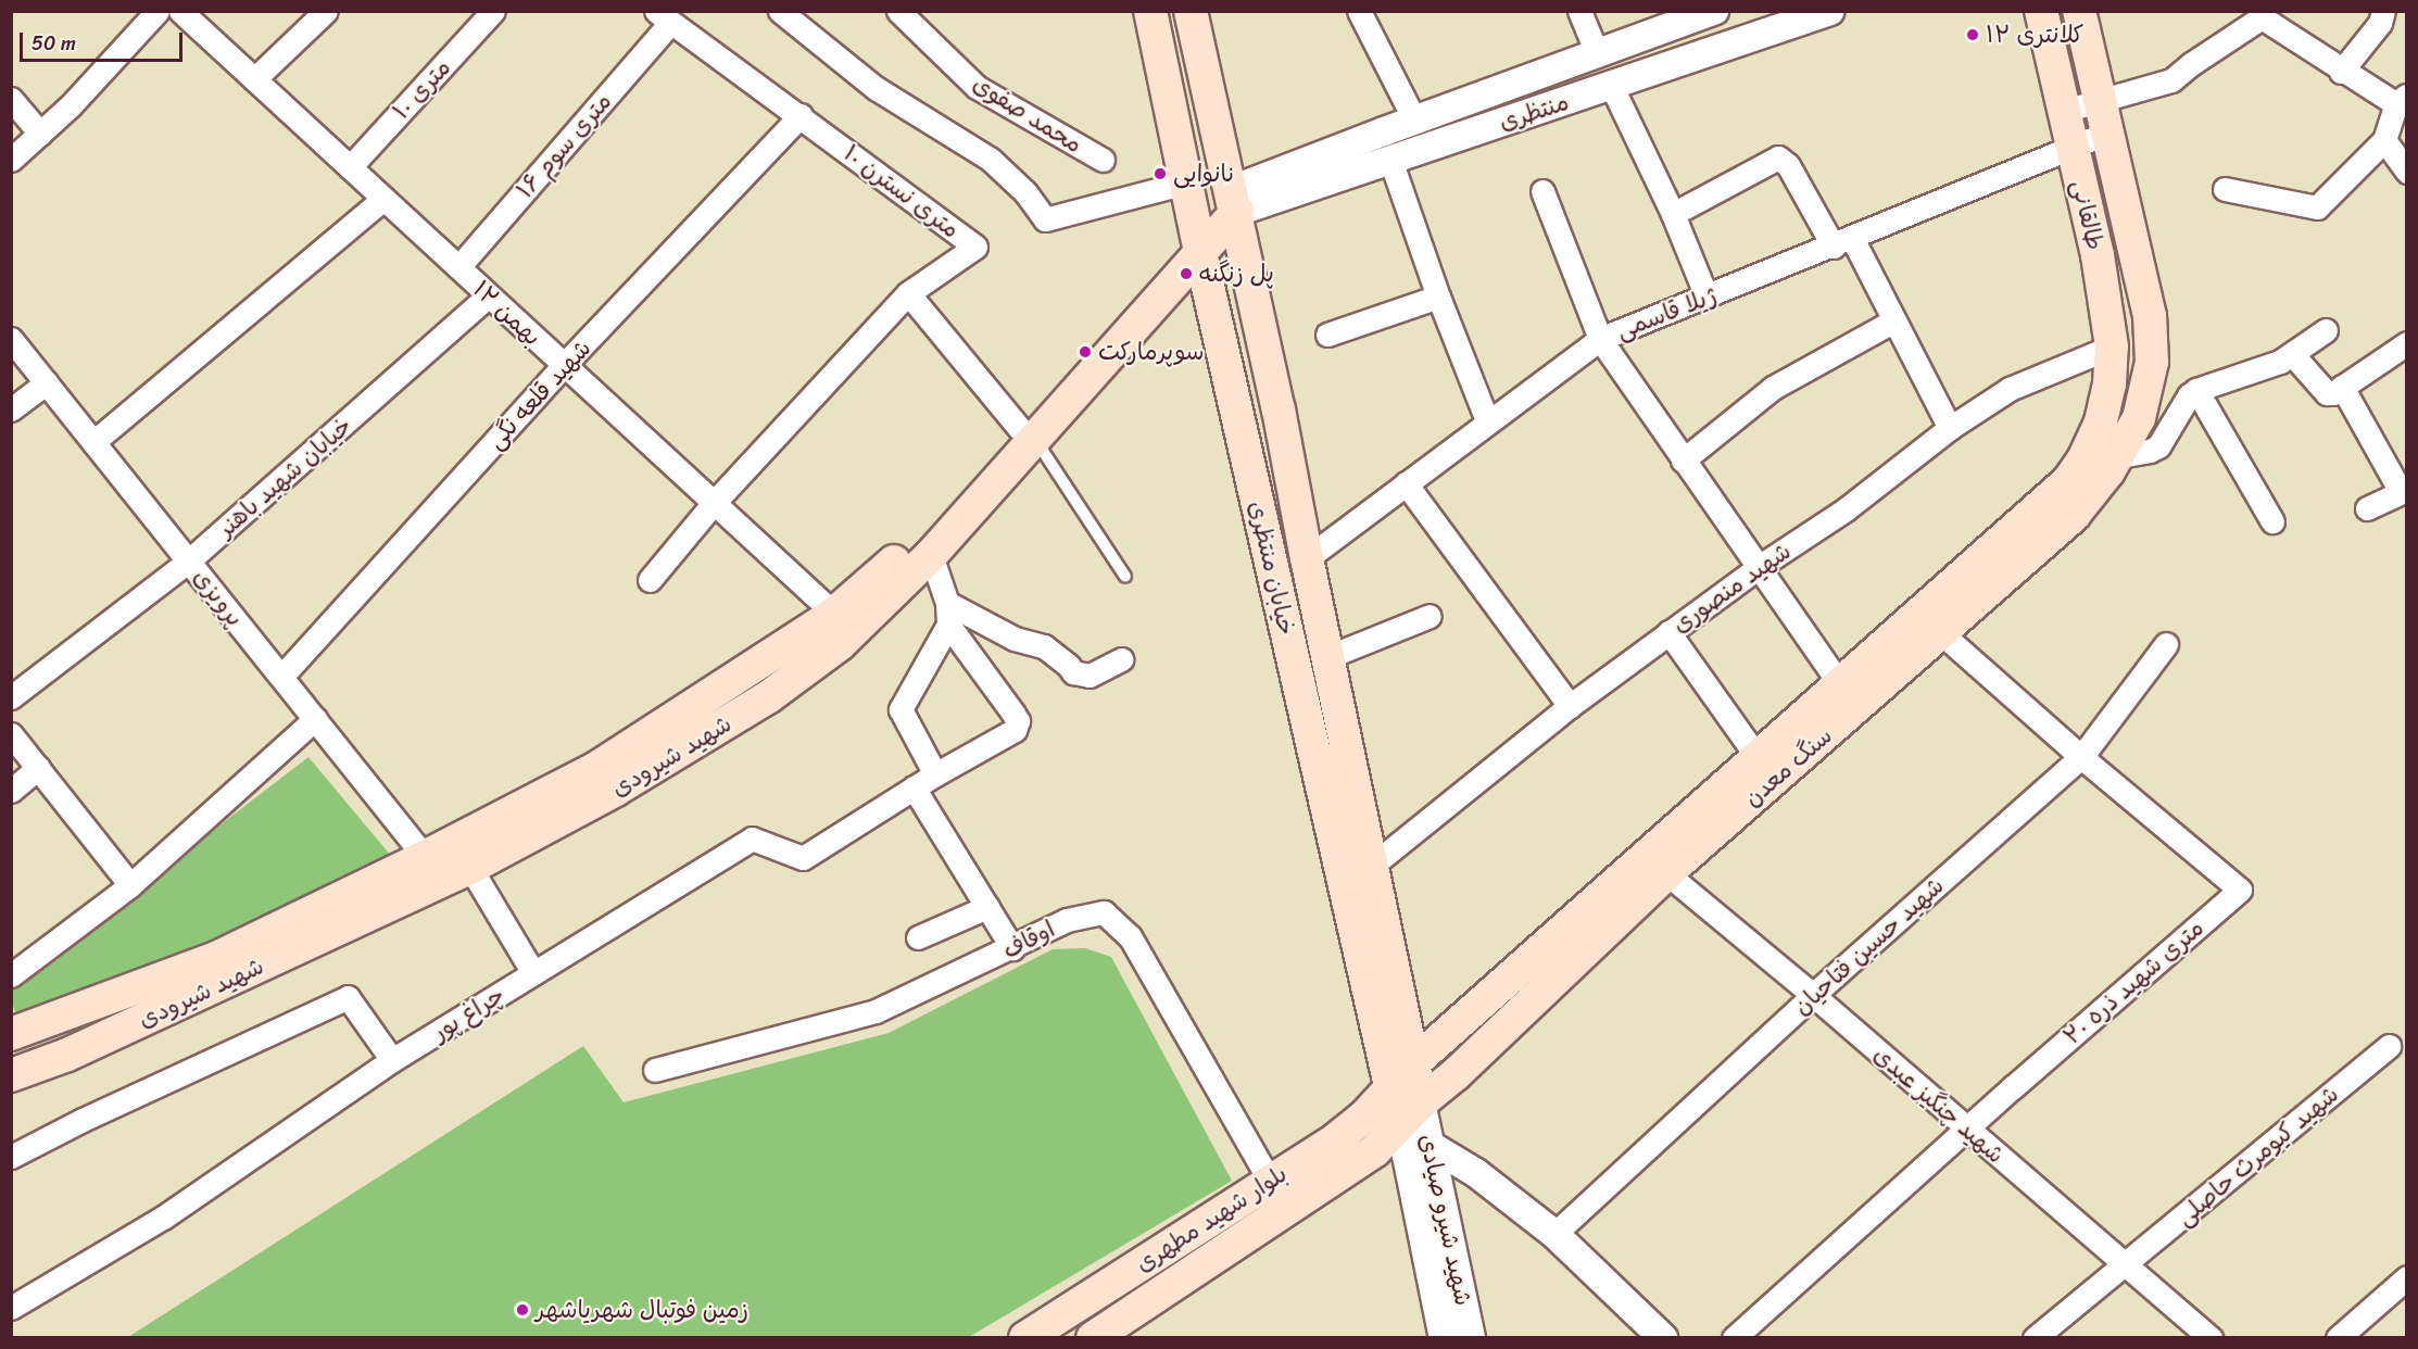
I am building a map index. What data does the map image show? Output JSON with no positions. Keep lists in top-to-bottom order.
{
  "streets": {
    "main road": [
      "طالقانی",
      "خیابان منتظری",
      "شهید شیرودی",
      "سنگ معدن",
      "بلوار شهید مطهری"
    ],
    "street": [
      "۱۰ متری",
      "منتظری",
      "محمد صفوی",
      "۱۶ متری سوم",
      "۱۰ متری نسترن",
      "۱۲ بهمن",
      "ژیلا قاسمی",
      "شهید قلعه نگی",
      "خیابان شهید باهنر",
      "شهید منصوری",
      "پرویزی",
      "اوقاف",
      "شهید حسین فتاحیان",
      "۲۰ متری شهید ذره",
      "چراغ پور",
      "شهید چنگیز عبدی",
      "شهید کیومرث حاصلی",
      "شهید شیرو صیادی"
    ]
  },
  "crossings": [
    ["۱۰ متری", "۱۲ بهمن"],
    ["منتظری", "خیابان منتظری"],
    ["منتظری", "شهید شیرودی"],
    ["۱۶ متری سوم", "۱۰ متری نسترن"],
    ["۱۶ متری سوم", "۱۲ بهمن"],
    ["۱۰ متری نسترن", "۱۲ بهمن"],
    ["۱۰ متری نسترن", "شهید قلعه نگی"],
    ["طالقانی", "ژیلا قاسمی"],
    ["طالقانی", "شهید منصوری"],
    ["طالقانی", "سنگ معدن"],
    ["۱۲ بهمن", "شهید قلعه نگی"],
    ["۱۲ بهمن", "خیابان شهید باهنر"],
    ["۱۲ بهمن", "شهید شیرودی"],
    ["ژیلا قاسمی", "خیابان منتظری"],
    ["شهید قلعه نگی", "پرویزی"],
    ["خیابان شهید باهنر", "پرویزی"],
    ["خیابان منتظری", "شهید منصوری"],
    ["خیابان منتظری", "شهید شیرودی"],
    ["خیابان منتظری", "سنگ معدن"],
    ["خیابان منتظری", "بلوار شهید مطهری"],
    ["خیابان منتظری", "شهید شیرو صیادی"],
    ["پرویزی", "شهید شیرودی"],
    ["سنگ معدن", "۲۰ متری شهید ذره"],
    ["سنگ معدن", "شهید چنگیز عبدی"],
    ["سنگ معدن", "بلوار شهید مطهری"],
    ["سنگ معدن", "شهید شیرو صیادی"],
    ["اوقاف", "بلوار شهید مطهری"],
    ["شهید حسین فتاحیان", "۲۰ متری شهید ذره"],
    ["شهید حسین فتاحیان", "شهید چنگیز عبدی"],
    ["۲۰ متری شهید ذره", "شهید چنگیز عبدی"],
    ["شهید چنگیز عبدی", "شهید کیومرث حاصلی"],
    ["بلوار شهید مطهری", "شهید شیرو صیادی"]
  ],
  "places": [
    "کلانتری ۱۲",
    "نانوایی",
    "پل زنگنه",
    "سوپرمارکت",
    "زمین فوتبال شهریاشهر"
  ],
  "scale_bar": "50 m"
}
